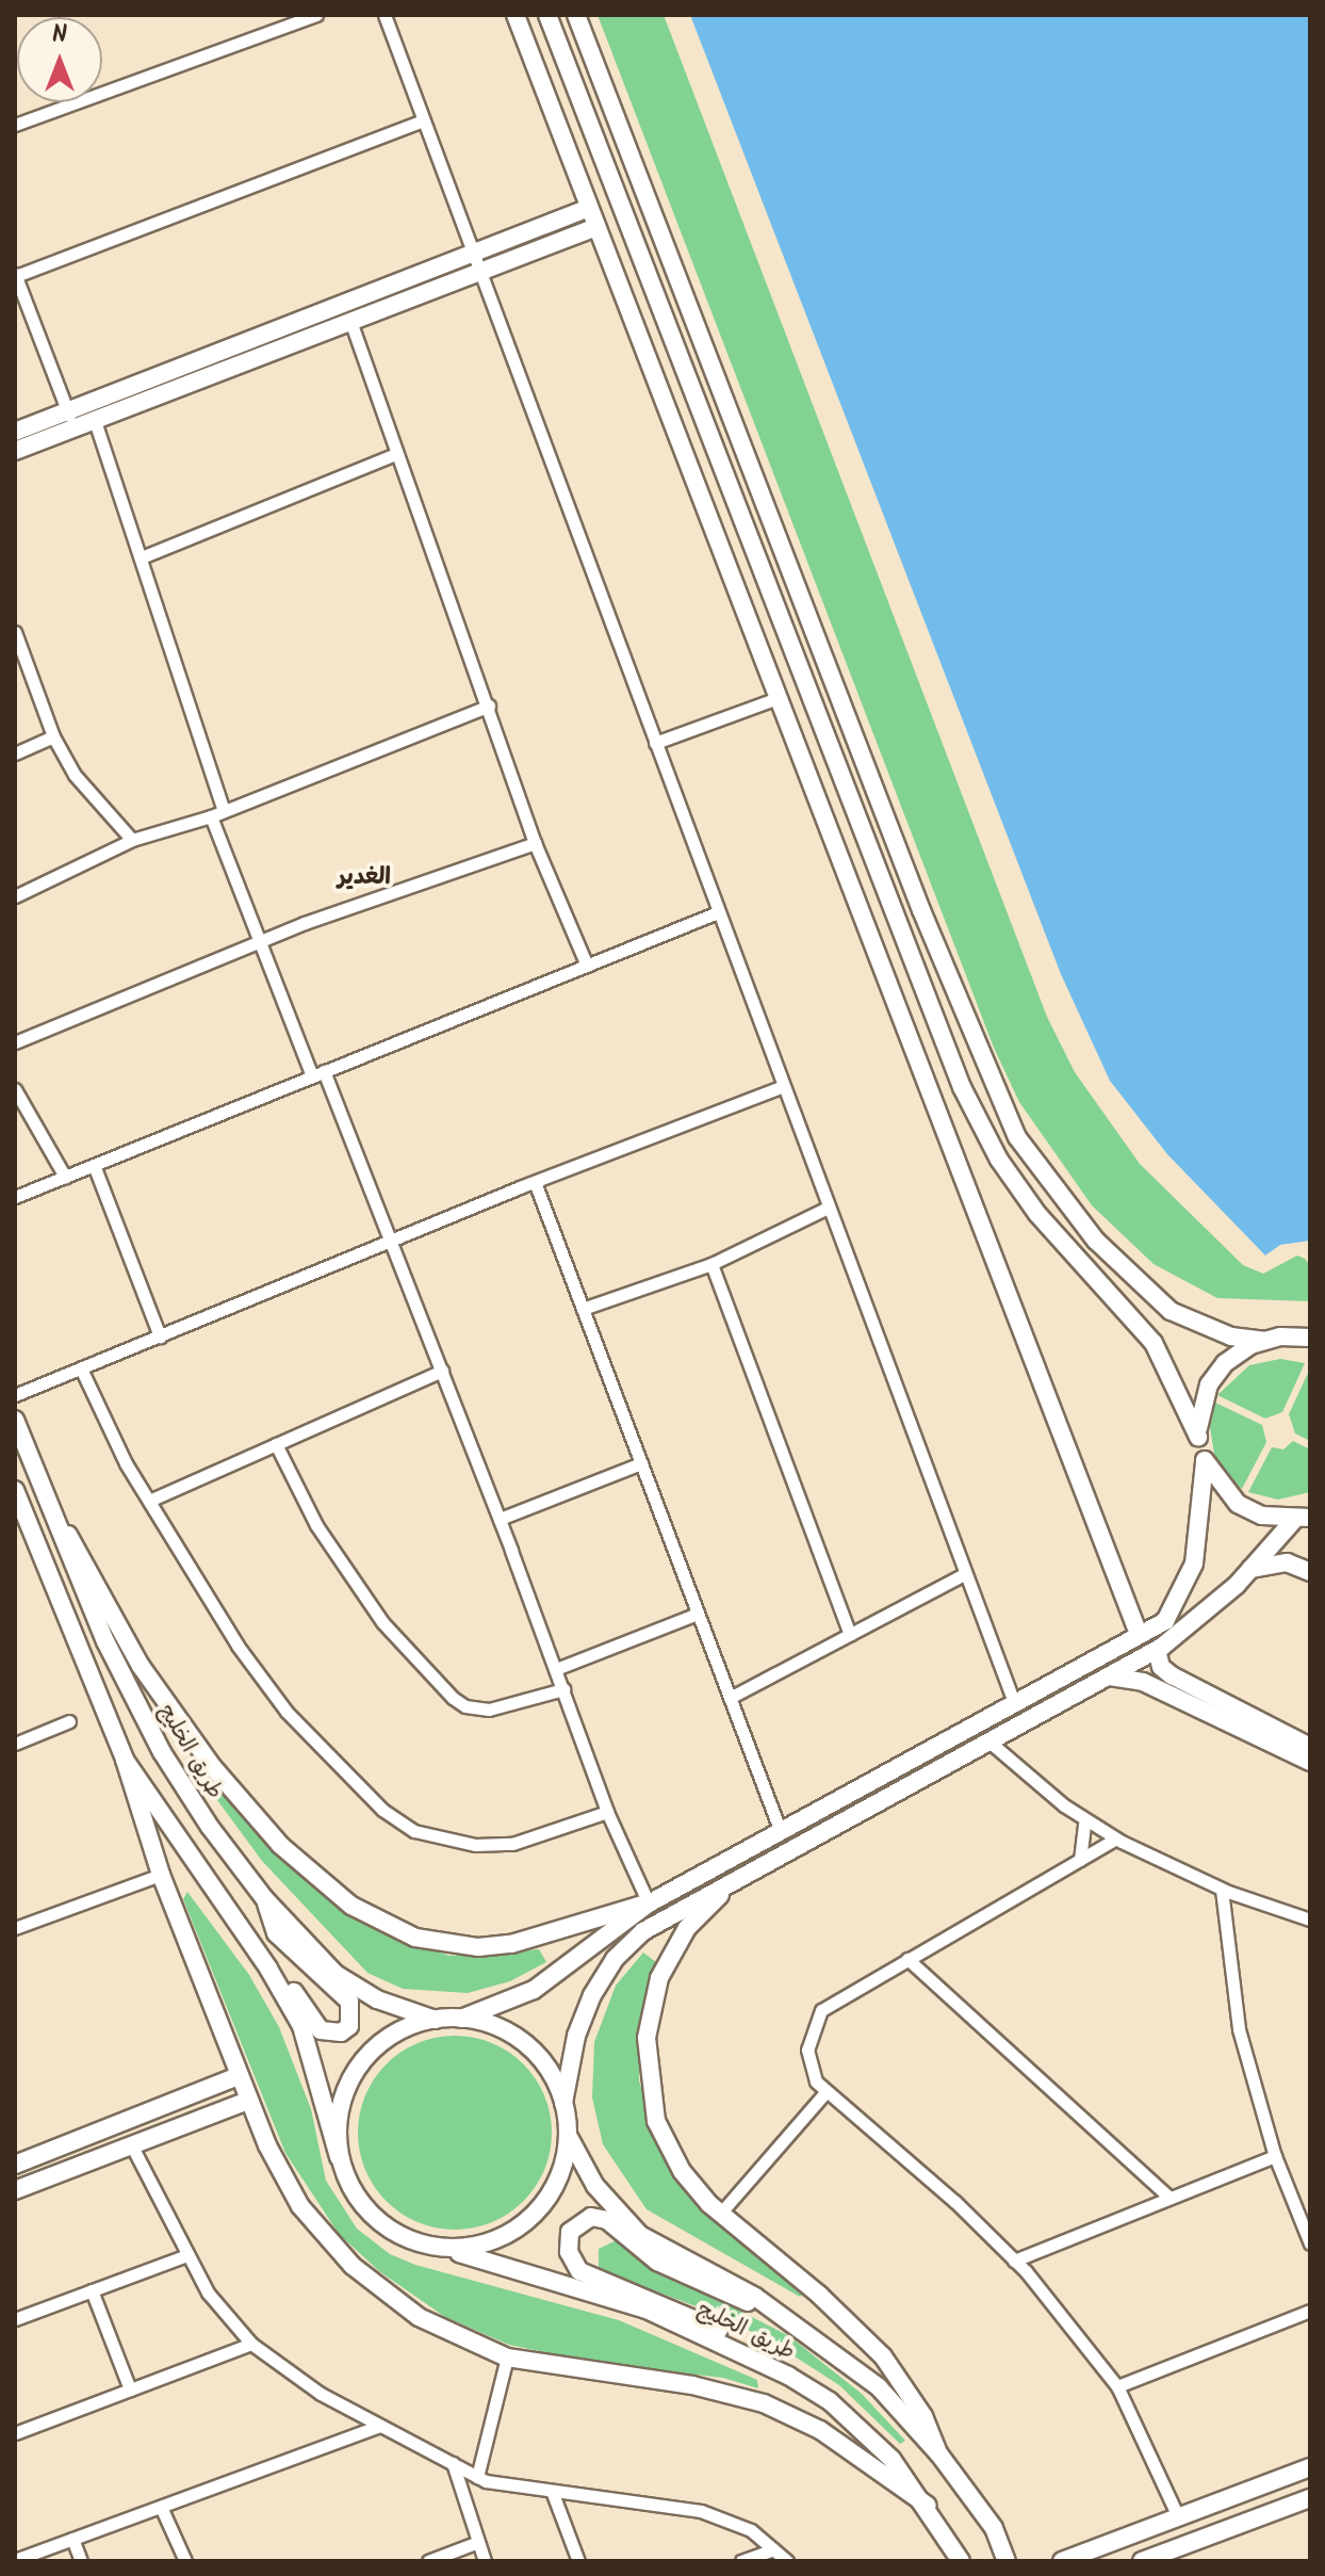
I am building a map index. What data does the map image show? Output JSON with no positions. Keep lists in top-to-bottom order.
{
  "streets": {
    "main road": ["طريق الخليج"]
  },
  "districts": ["الغدير"],
  "north": "top"
}
